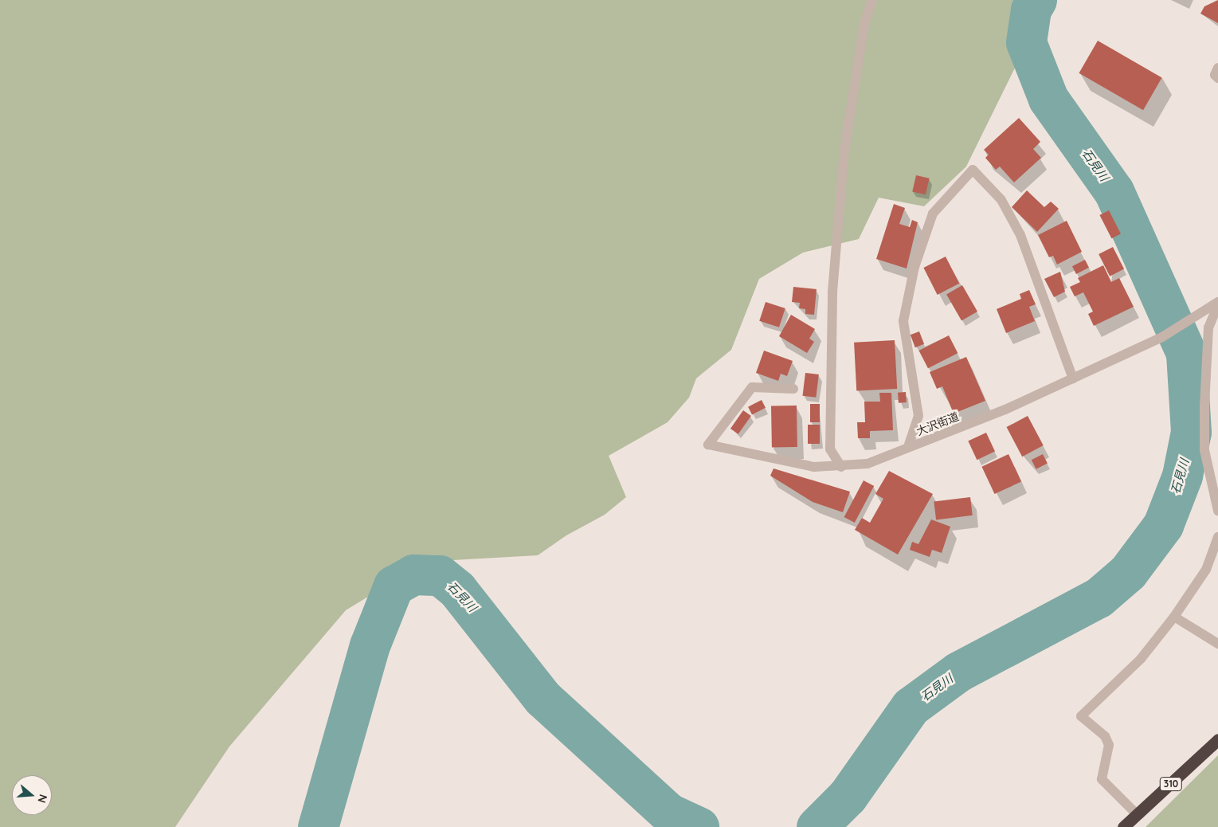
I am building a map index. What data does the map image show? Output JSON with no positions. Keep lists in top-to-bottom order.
{
  "streets": {
    "highway": ["310"],
    "street": ["大沢街道"]
  },
  "water": ["石見川"],
  "north": "right"
}
